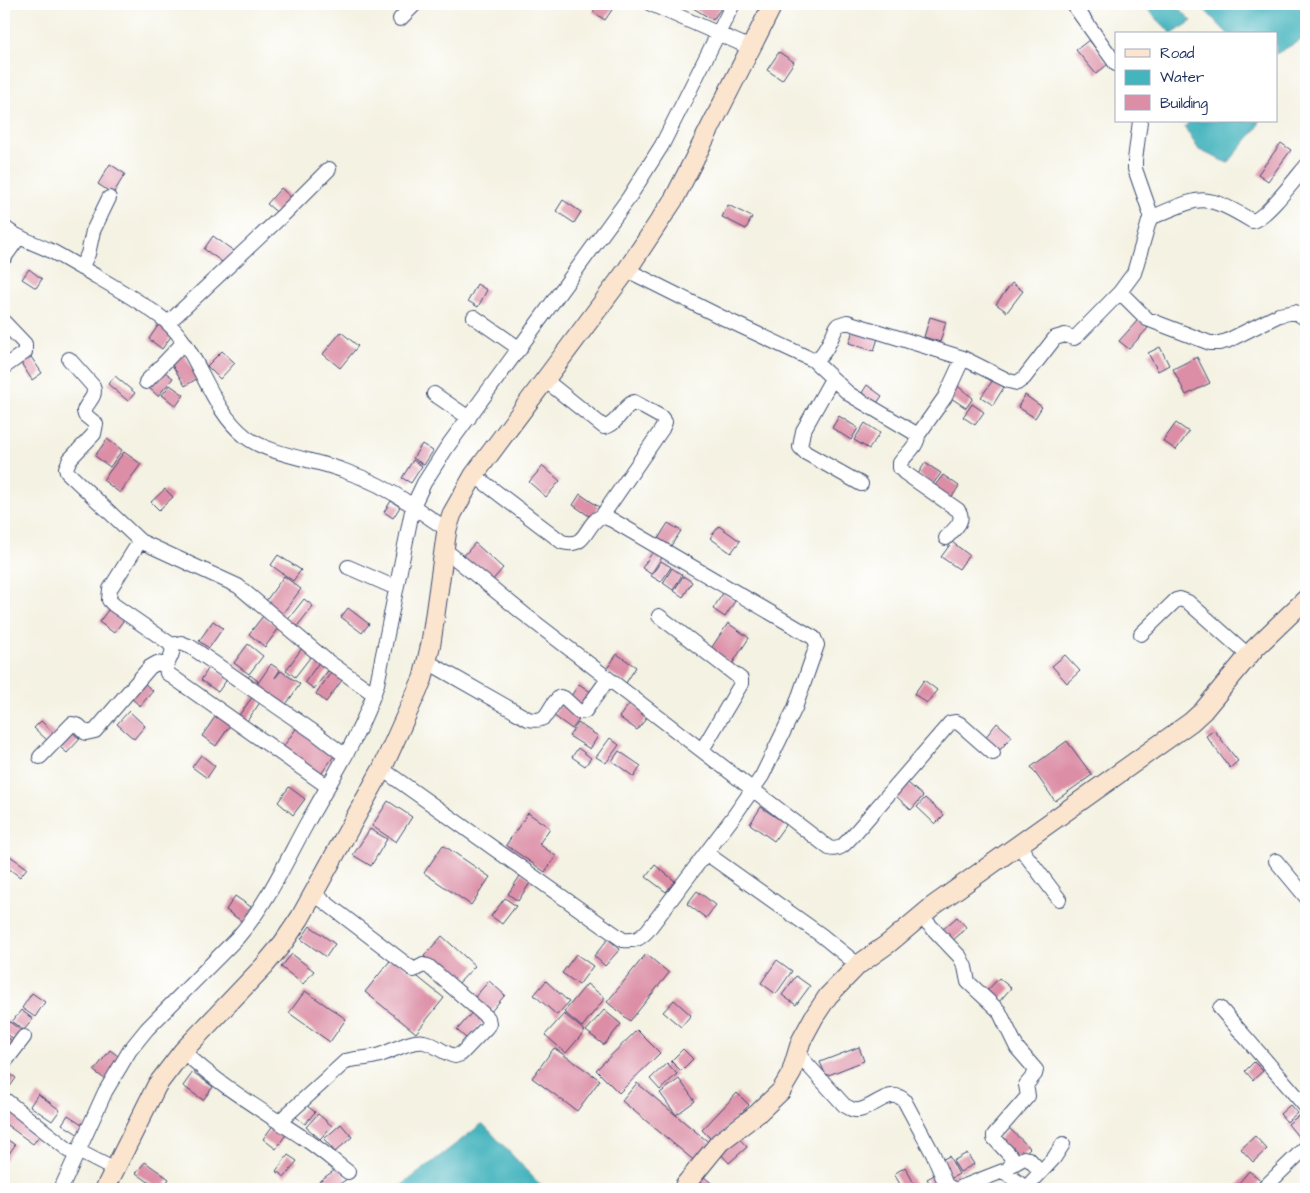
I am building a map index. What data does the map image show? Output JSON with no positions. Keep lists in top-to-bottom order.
{
  "legend": ["Road", "Water", "Building"]
}
